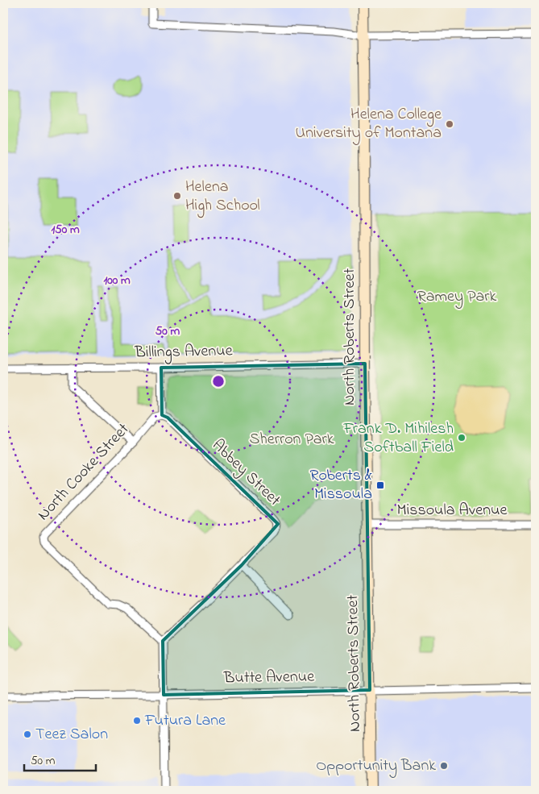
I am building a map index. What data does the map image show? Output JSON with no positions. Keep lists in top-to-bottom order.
{
  "streets": {
    "street": [
      "North Roberts Street",
      "Billings Avenue",
      "North Cooke Street",
      "Abbey Street",
      "Missoula Avenue",
      "Butte Avenue"
    ]
  },
  "crossings": [
    ["North Roberts Street", "Billings Avenue"],
    ["North Roberts Street", "Missoula Avenue"],
    ["North Roberts Street", "Butte Avenue"],
    ["North Cooke Street", "Abbey Street"]
  ],
  "parks": ["Ramey Park", "Sherron Park"],
  "places": {
    "other": [
      "Helena College University of Montana",
      "Helena High School",
      "Frank D. Mihilesh Softball Field",
      "Futura Lane",
      "Teez Salon",
      "Opportunity Bank"
    ],
    "transit": ["Roberts & Missoula"]
  },
  "scale_bar": "50 m",
  "rings": ["150 m", "100 m", "50 m"]
}
